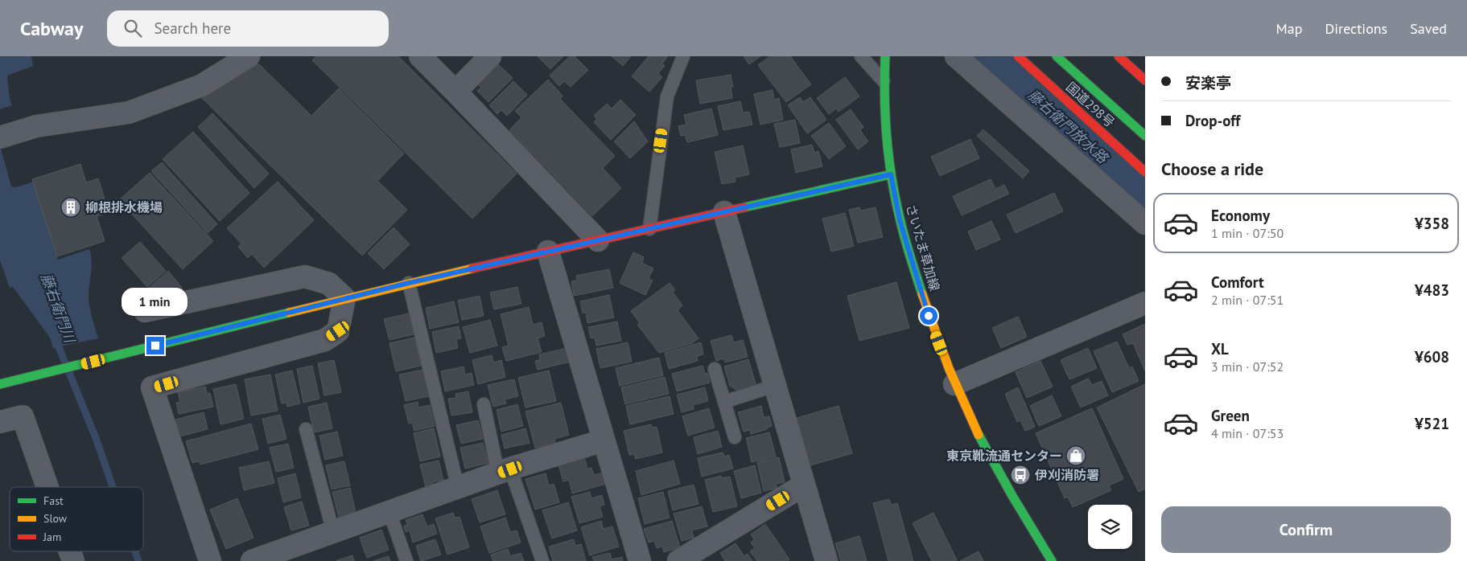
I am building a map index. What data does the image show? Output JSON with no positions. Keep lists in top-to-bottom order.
{
  "streets": {
    "main road": ["国道298号", "さいたま草加線"]
  },
  "water": ["藤右衛門放水路", "藤右衛門川"],
  "places": {
    "building": ["柳根排水機場"],
    "shop": ["東京靴流通センター"],
    "bus stop": ["伊刈消防署"]
  },
  "legend": ["Fast", "Slow", "Jam"],
  "page": {
    "header": "Cabway",
    "search": "Search here",
    "nav": ["Map", "Directions", "Saved"],
    "banner": ["安楽亭", "Drop-off"],
    "heading": "Choose a ride",
    "list": [
      {
        "name": "Economy",
        "note": "1 min · 07:50",
        "value": "¥358"
      },
      {
        "name": "Comfort",
        "note": "2 min · 07:51",
        "value": "¥483"
      },
      {
        "name": "XL",
        "note": "3 min · 07:52",
        "value": "¥608"
      },
      {
        "name": "Green",
        "note": "4 min · 07:53",
        "value": "¥521"
      }
    ],
    "bubble": "1 min",
    "buttons": "Confirm"
  }
}
